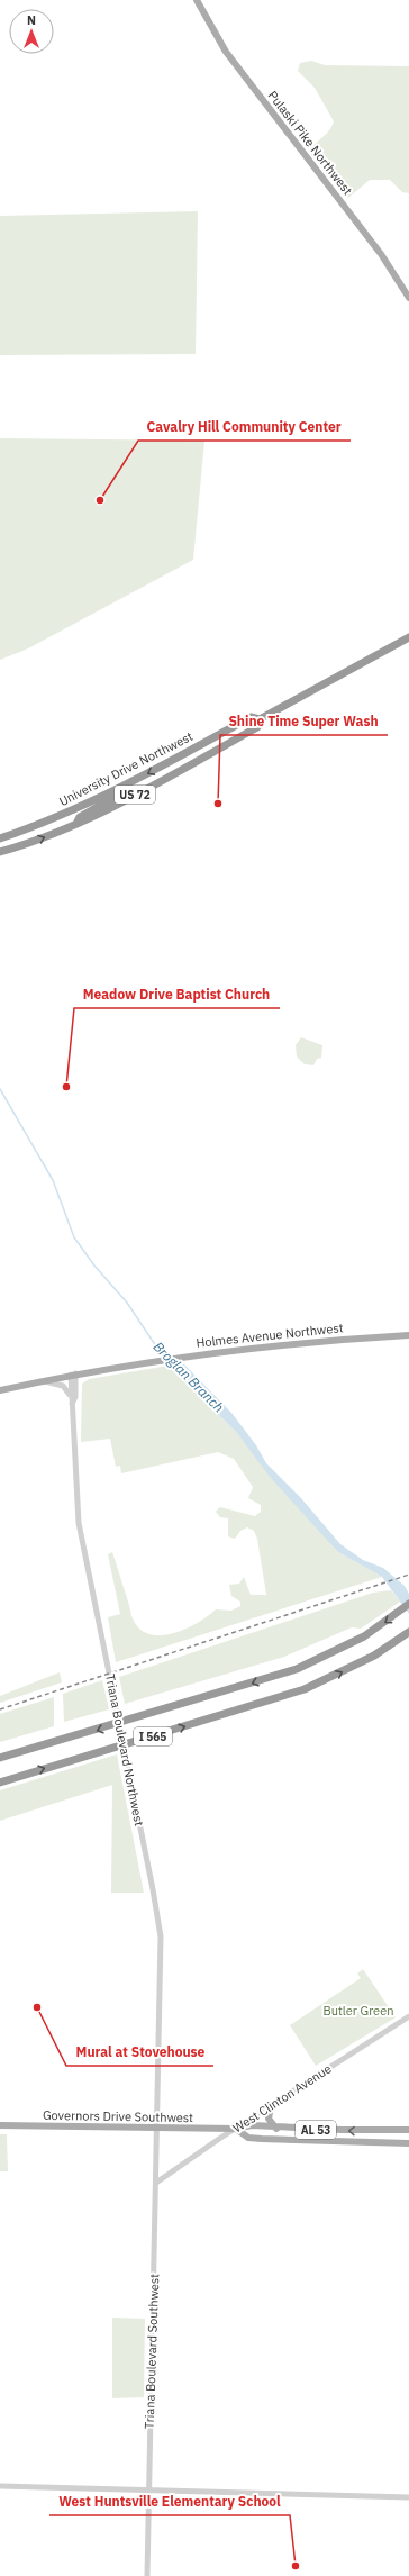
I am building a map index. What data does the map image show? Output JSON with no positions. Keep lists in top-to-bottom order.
{
  "streets": {
    "highway": ["University Drive Northwest", "US 72", "I 565"],
    "main road": [
      "Pulaski Pike Northwest",
      "Holmes Avenue Northwest",
      "Governors Drive Southwest",
      "AL 53"
    ],
    "street": ["Triana Boulevard Northwest", "West Clinton Avenue", "Triana Boulevard Southwest"]
  },
  "crossings": [
    ["Holmes Avenue Northwest", "Triana Boulevard Northwest"],
    ["Triana Boulevard Northwest", "Governors Drive Southwest"],
    ["Triana Boulevard Northwest", "Triana Boulevard Southwest"],
    ["West Clinton Avenue", "Governors Drive Southwest"],
    ["West Clinton Avenue", "Triana Boulevard Southwest"],
    ["Governors Drive Southwest", "Triana Boulevard Southwest"]
  ],
  "water": ["Broglan Branch"],
  "parks": ["Butler Green"],
  "places": [
    "Cavalry Hill Community Center",
    "Shine Time Super Wash",
    "Meadow Drive Baptist Church",
    "Mural at Stovehouse",
    "West Huntsville Elementary School"
  ],
  "north": "top"
}
